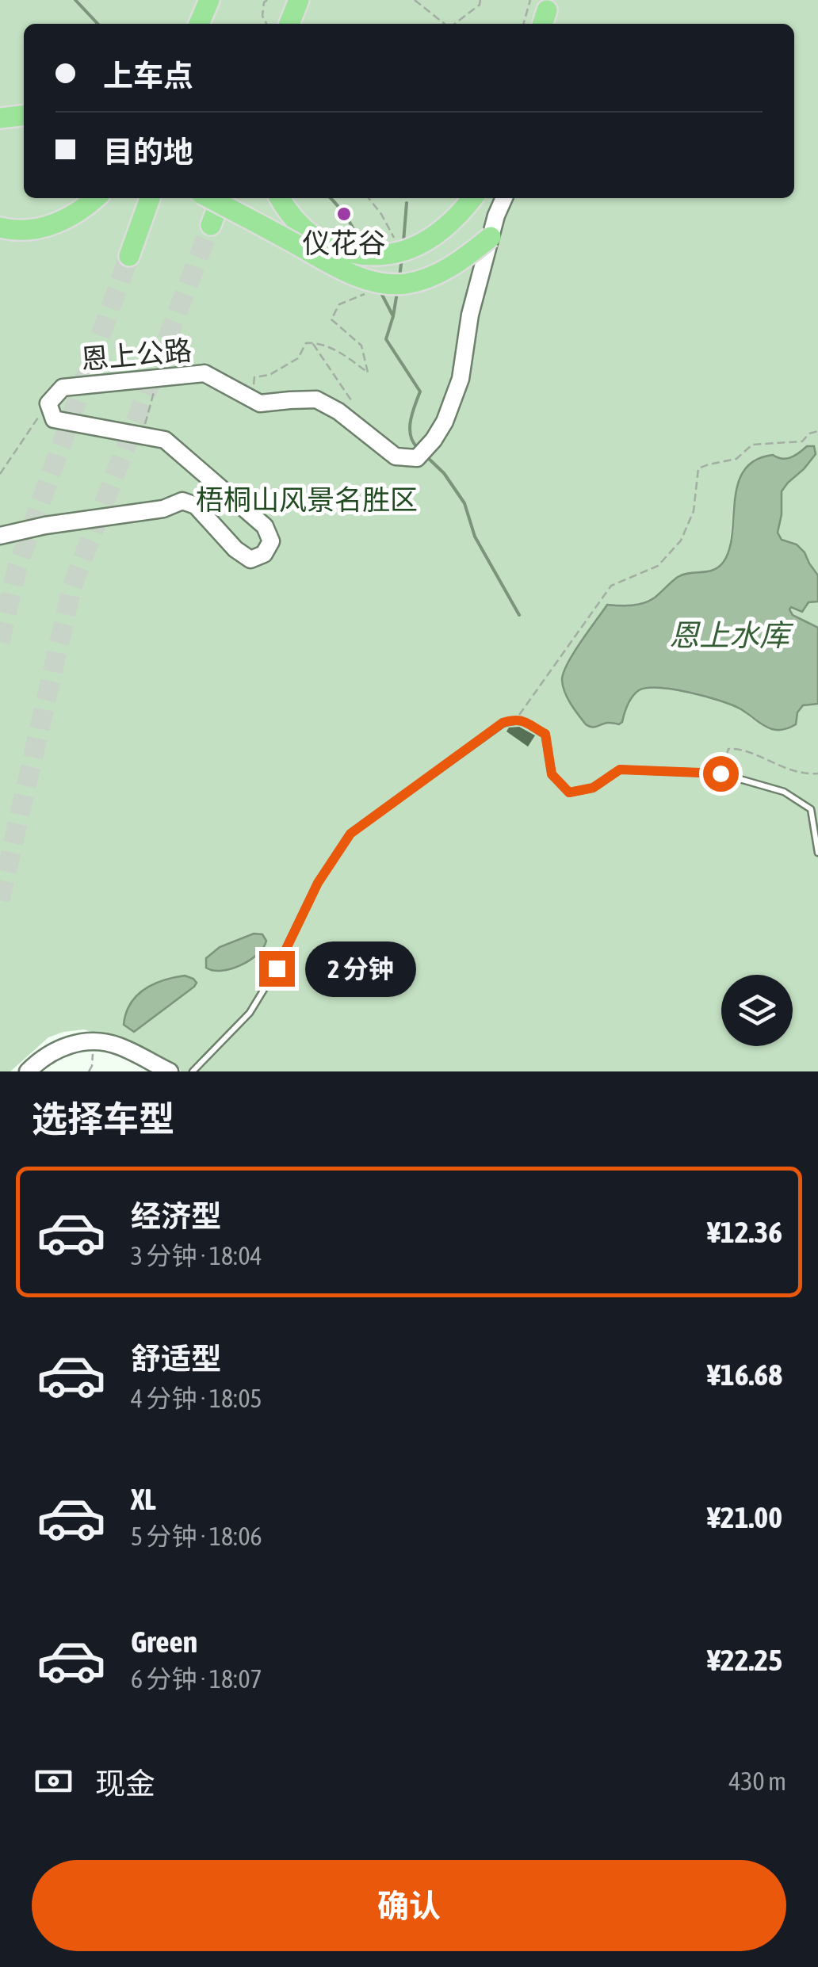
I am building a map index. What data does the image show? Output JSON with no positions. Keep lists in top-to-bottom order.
{
  "streets": {
    "street": ["恩上公路"]
  },
  "water": ["恩上水库"],
  "parks": ["梧桐山风景名胜区"],
  "places": ["仪花谷"],
  "page": {
    "banner": ["上车点", "目的地"],
    "bubble": "2 分钟",
    "heading": "选择车型",
    "list": [
      {
        "name": "经济型",
        "note": "3 分钟 · 18:04",
        "value": "¥12.36"
      },
      {
        "name": "舒适型",
        "note": "4 分钟 · 18:05",
        "value": "¥16.68"
      },
      {
        "name": "XL",
        "note": "5 分钟 · 18:06",
        "value": "¥21.00"
      },
      {
        "name": "Green",
        "note": "6 分钟 · 18:07",
        "value": "¥22.25"
      }
    ],
    "pay": ["现金", "430 m"],
    "buttons": "确认"
  }
}
